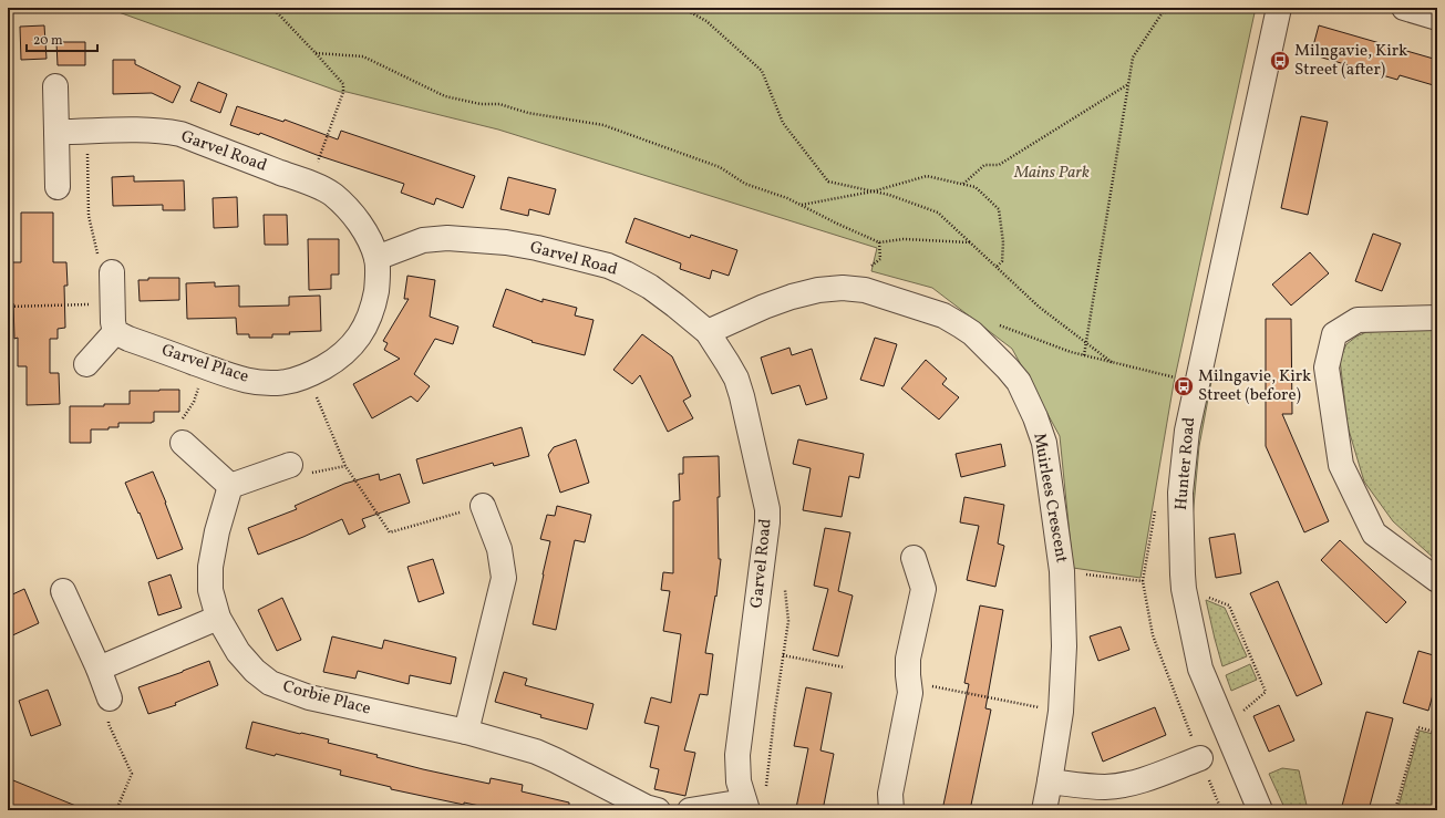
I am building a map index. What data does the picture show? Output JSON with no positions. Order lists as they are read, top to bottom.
{
  "streets": {
    "street": [
      "Garvel Road",
      "Garvel Place",
      "Hunter Road",
      "Muirlees Crescent",
      "Corbie Place"
    ]
  },
  "crossings": [
    ["Garvel Road", "Garvel Place"],
    ["Garvel Road", "Muirlees Crescent"]
  ],
  "parks": ["Mains Park"],
  "places": {
    "bus stop": ["Milngavie, Kirk Street (after)", "Milngavie, Kirk Street (before)"]
  },
  "scale_bar": "20 m"
}
